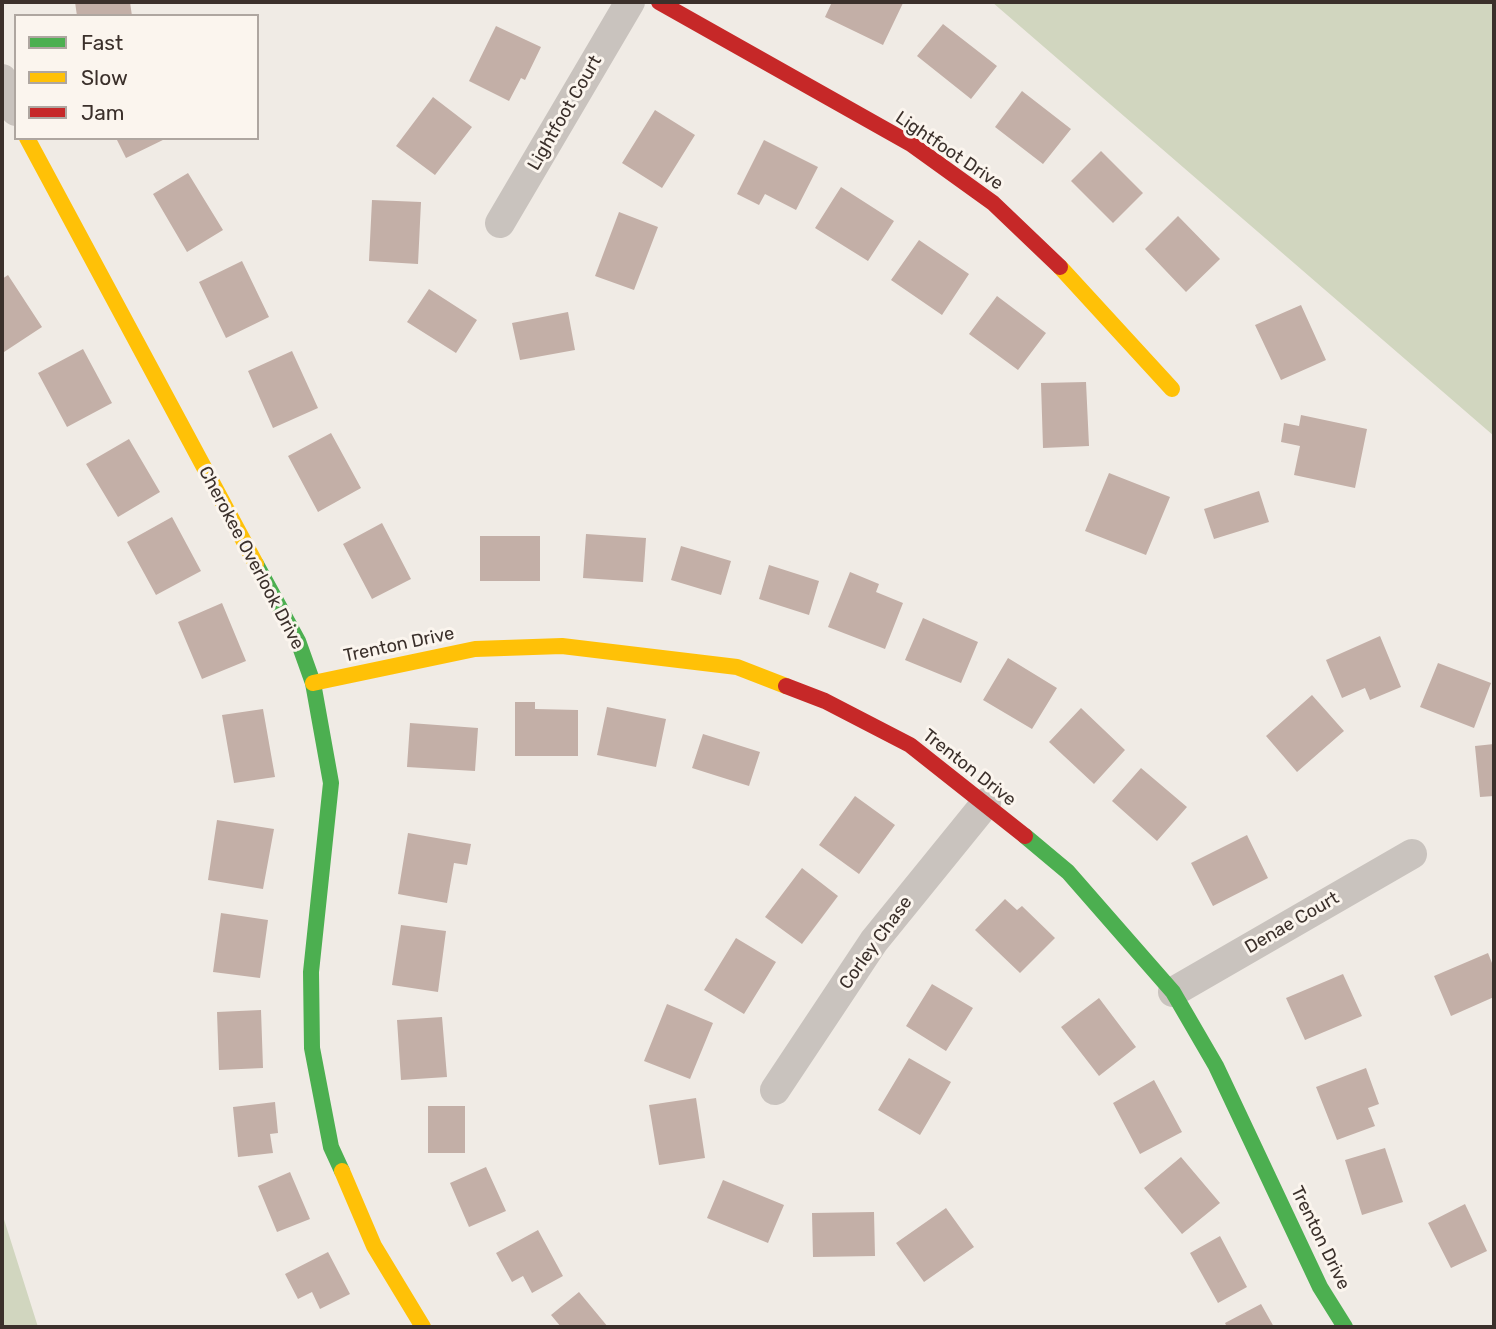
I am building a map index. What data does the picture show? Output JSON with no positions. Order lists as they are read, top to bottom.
{
  "streets": {
    "street": [
      "Lightfoot Court",
      "Lightfoot Drive",
      "Cherokee Overlook Drive",
      "Trenton Drive",
      "Denae Court",
      "Corley Chase"
    ]
  },
  "crossings": [
    ["Cherokee Overlook Drive", "Trenton Drive"],
    ["Trenton Drive", "Denae Court"],
    ["Trenton Drive", "Corley Chase"]
  ],
  "legend": ["Fast", "Slow", "Jam"]
}
